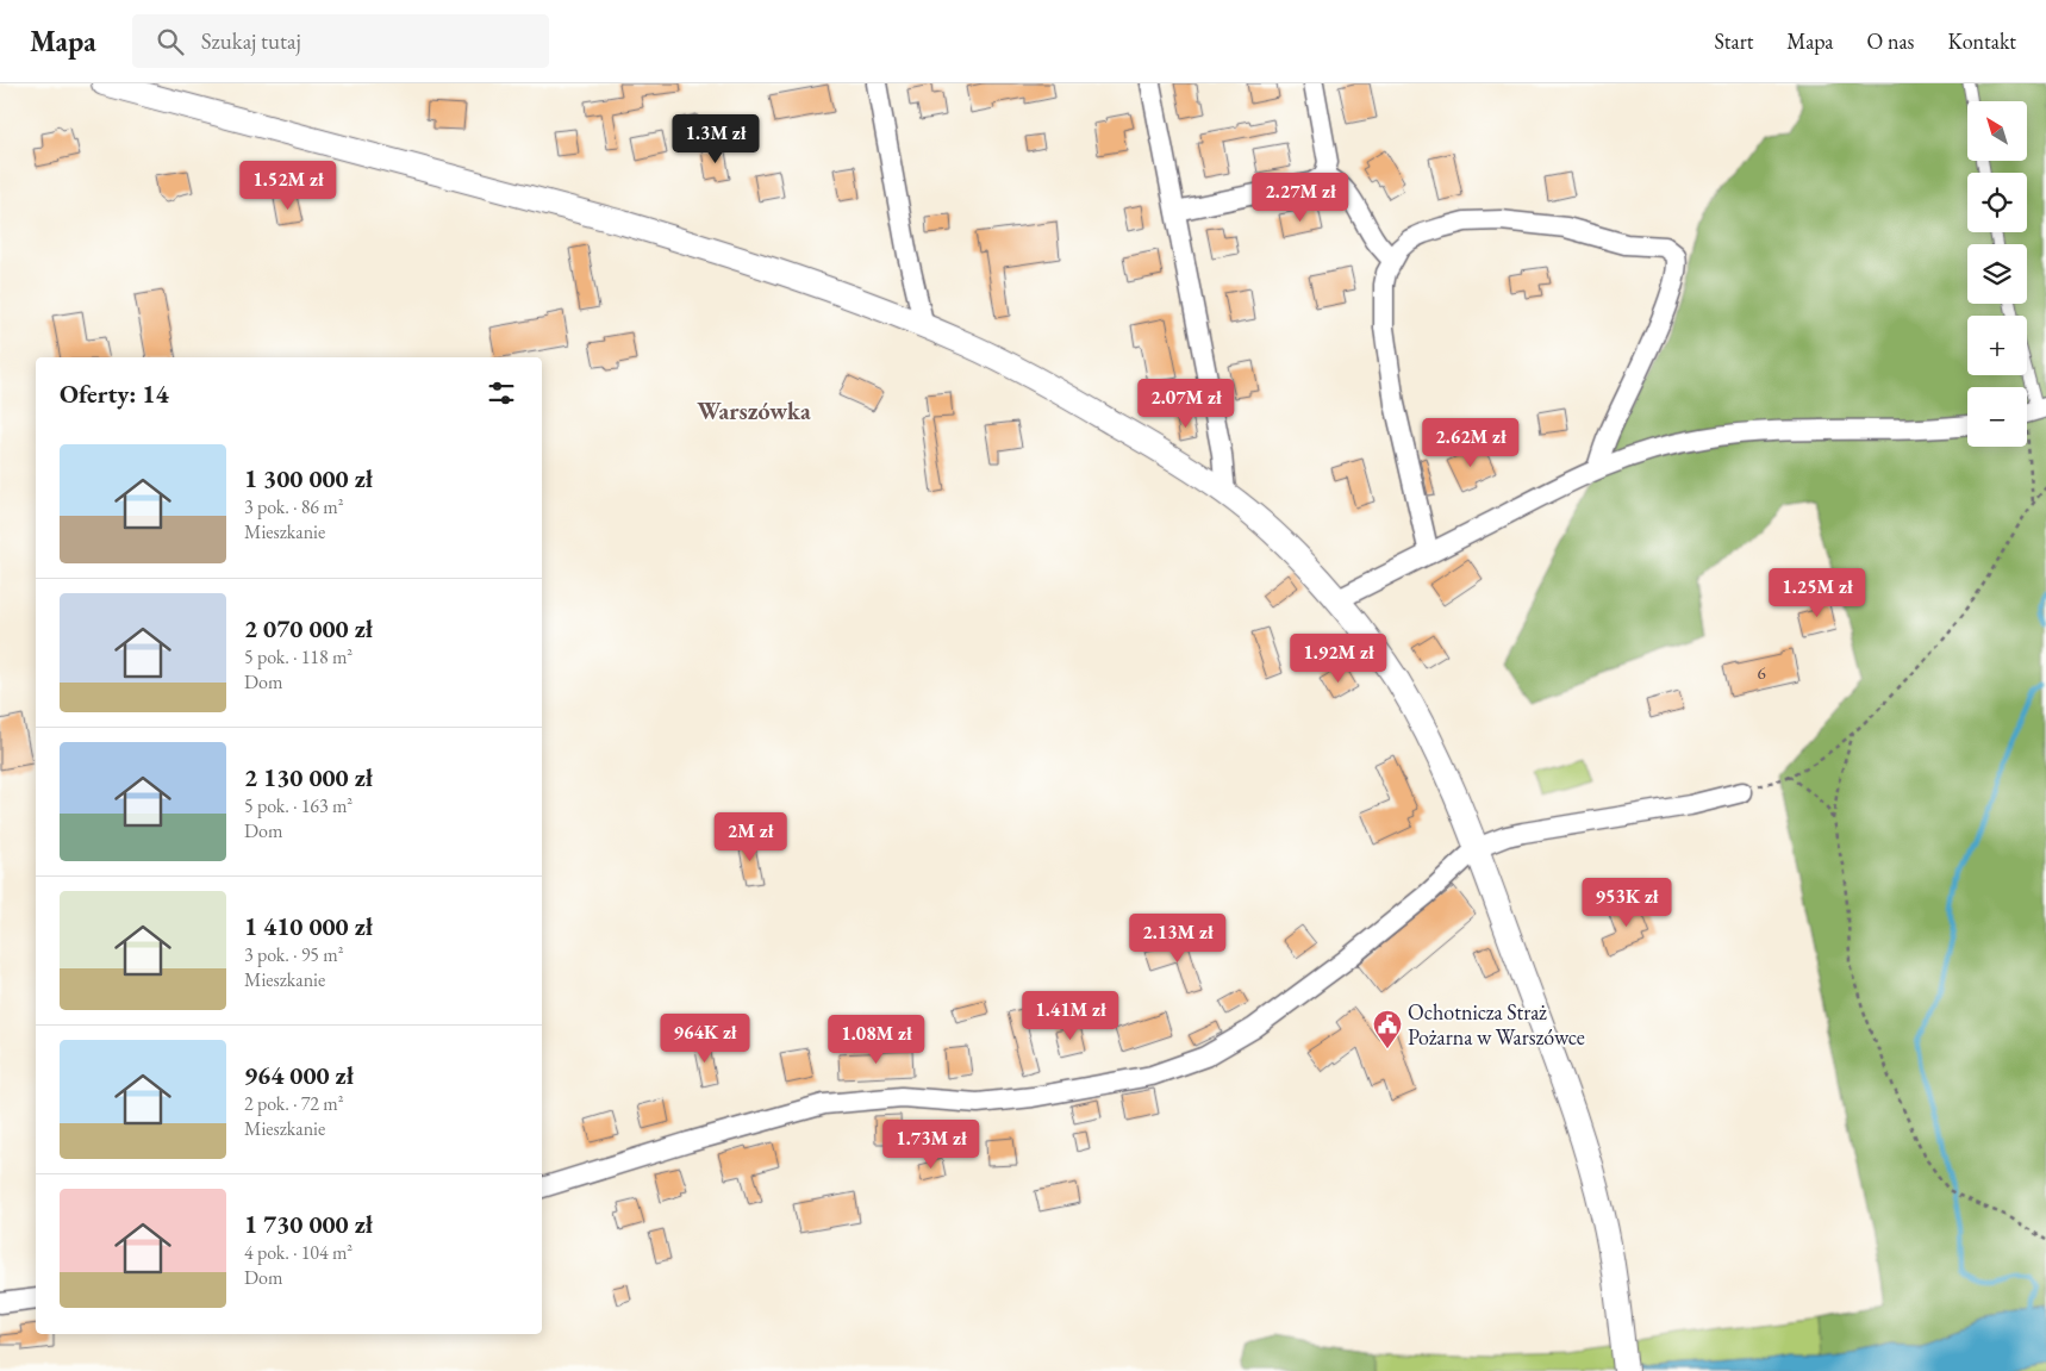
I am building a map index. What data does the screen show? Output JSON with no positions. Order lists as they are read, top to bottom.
{
  "districts": ["Warszówka"],
  "places": {
    "public building": ["Ochotnicza Straż Pożarna w Warszówce"]
  },
  "house_numbers": ["6"],
  "north": "top left",
  "page": {
    "header": "Mapa",
    "search": "Szukaj tutaj",
    "nav": [
      "Start",
      "Mapa",
      "O nas",
      "Kontakt"
    ],
    "map_buttons": ["+", "−"],
    "price": [
      "1.3M zł",
      "1.52M zł",
      "2.27M zł",
      "2.07M zł",
      "2.62M zł",
      "1.25M zł",
      "1.92M zł",
      "2M zł",
      "953K zł",
      "2.13M zł",
      "1.41M zł",
      "964K zł",
      "1.08M zł",
      "1.73M zł"
    ],
    "heading": "Oferty: 14",
    "list": [
      {
        "name": "1 300 000 zł",
        "note": "3 pok. · 86 m² · Mieszkanie"
      },
      {
        "name": "2 070 000 zł",
        "note": "5 pok. · 118 m² · Dom"
      },
      {
        "name": "2 130 000 zł",
        "note": "5 pok. · 163 m² · Dom"
      },
      {
        "name": "1 410 000 zł",
        "note": "3 pok. · 95 m² · Mieszkanie"
      },
      {
        "name": "964 000 zł",
        "note": "2 pok. · 72 m² · Mieszkanie"
      },
      {
        "name": "1 730 000 zł",
        "note": "4 pok. · 104 m² · Dom"
      }
    ]
  }
}
